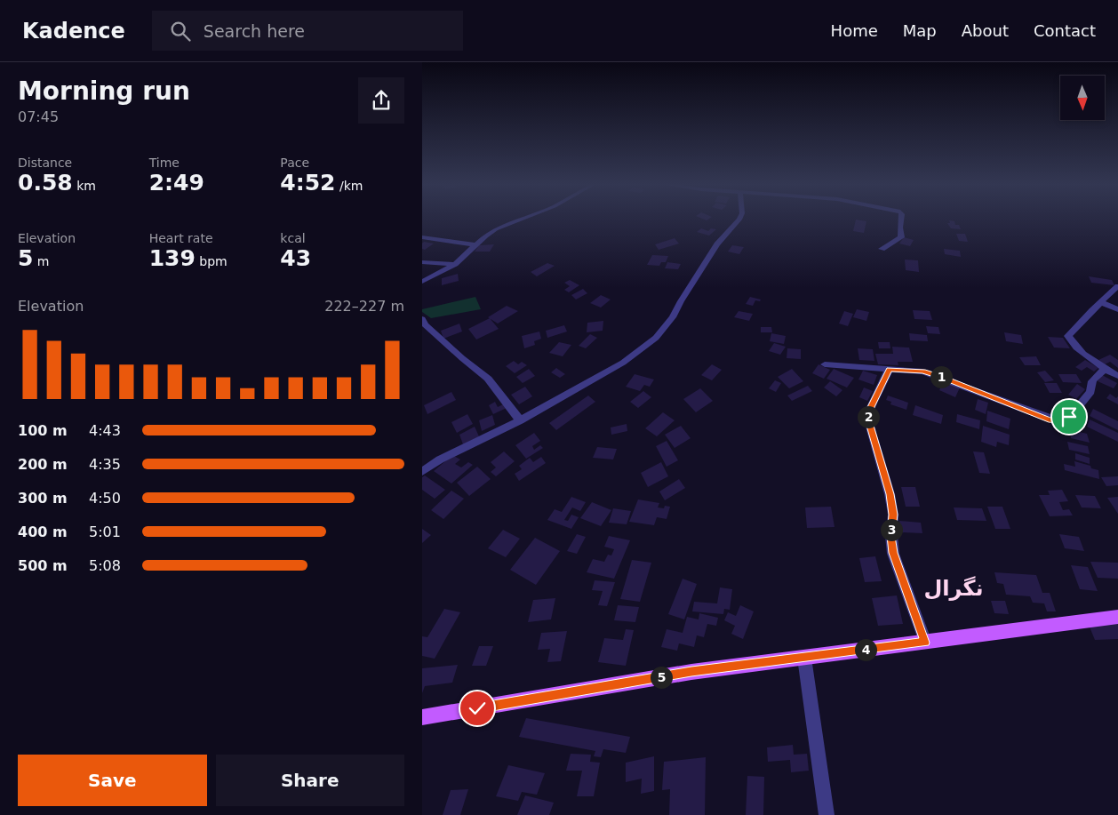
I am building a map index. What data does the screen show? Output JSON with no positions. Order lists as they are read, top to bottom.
{
  "districts": ["نگرال"],
  "north": "bottom",
  "page": {
    "header": "Kadence",
    "search": "Search here",
    "nav": [
      "Home",
      "Map",
      "About",
      "Contact"
    ],
    "heading": ["Morning run", "07:45"],
    "stats": [
      ["Distance", "0.58 km"],
      ["Time", "2:49"],
      ["Pace", "4:52 /km"],
      ["Elevation", "5 m"],
      ["Heart rate", "139 bpm"],
      ["kcal", "43"]
    ],
    "chart": ["Elevation", "222–227 m"],
    "pins": [
      "1",
      "2",
      "3",
      "4",
      "5"
    ],
    "list": [
      {
        "name": "100 m",
        "note": "4:43"
      },
      {
        "name": "200 m",
        "note": "4:35"
      },
      {
        "name": "300 m",
        "note": "4:50"
      },
      {
        "name": "400 m",
        "note": "5:01"
      },
      {
        "name": "500 m",
        "note": "5:08"
      }
    ],
    "buttons": ["Save", "Share"]
  }
}
